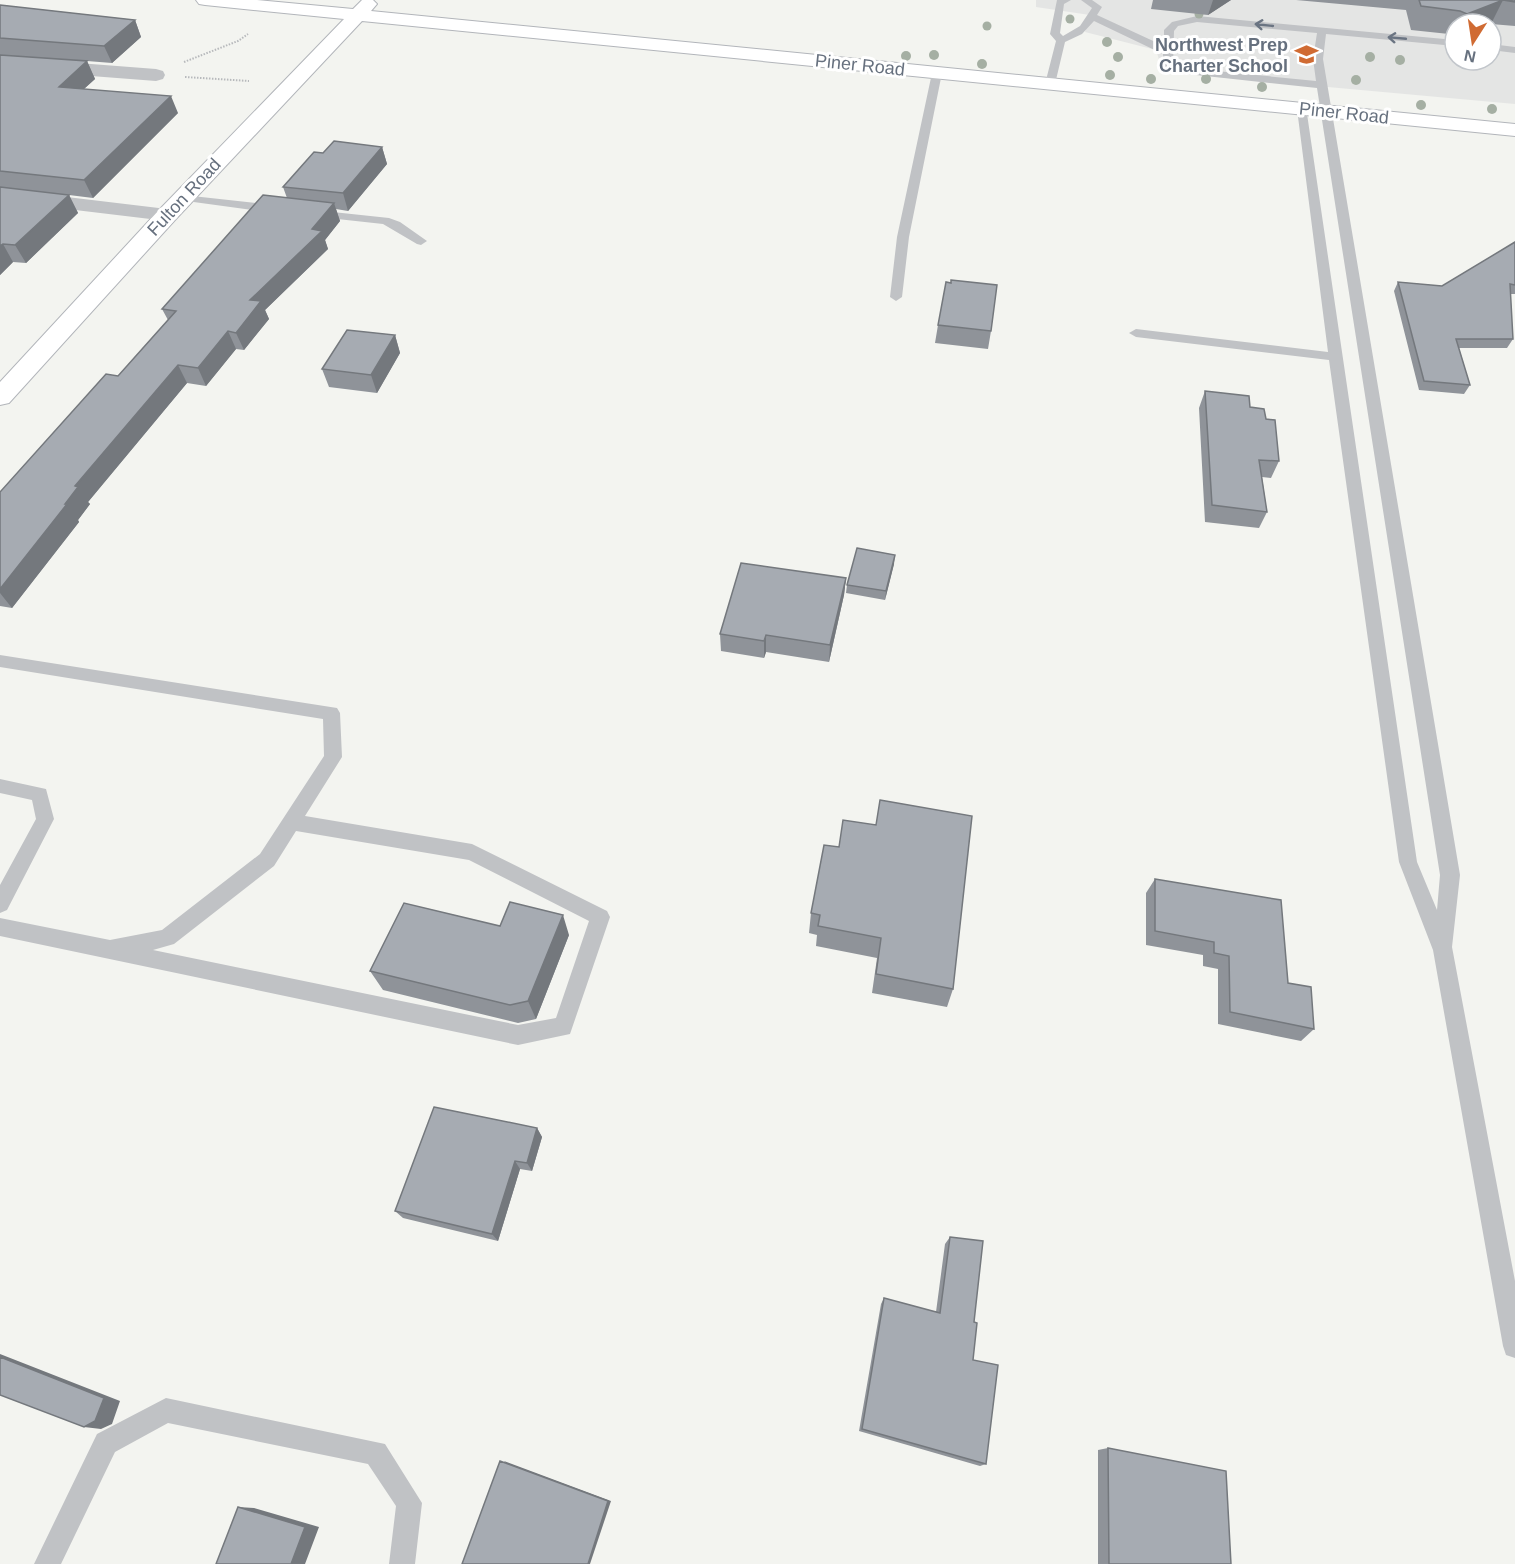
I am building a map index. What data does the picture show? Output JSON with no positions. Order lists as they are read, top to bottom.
{
  "streets": {
    "street": ["Piner Road", "Fulton Road"]
  },
  "crossings": [
    ["Piner Road", "Fulton Road"]
  ],
  "places": {
    "school or university": ["Northwest Prep Charter School"]
  },
  "north": "bottom"
}
